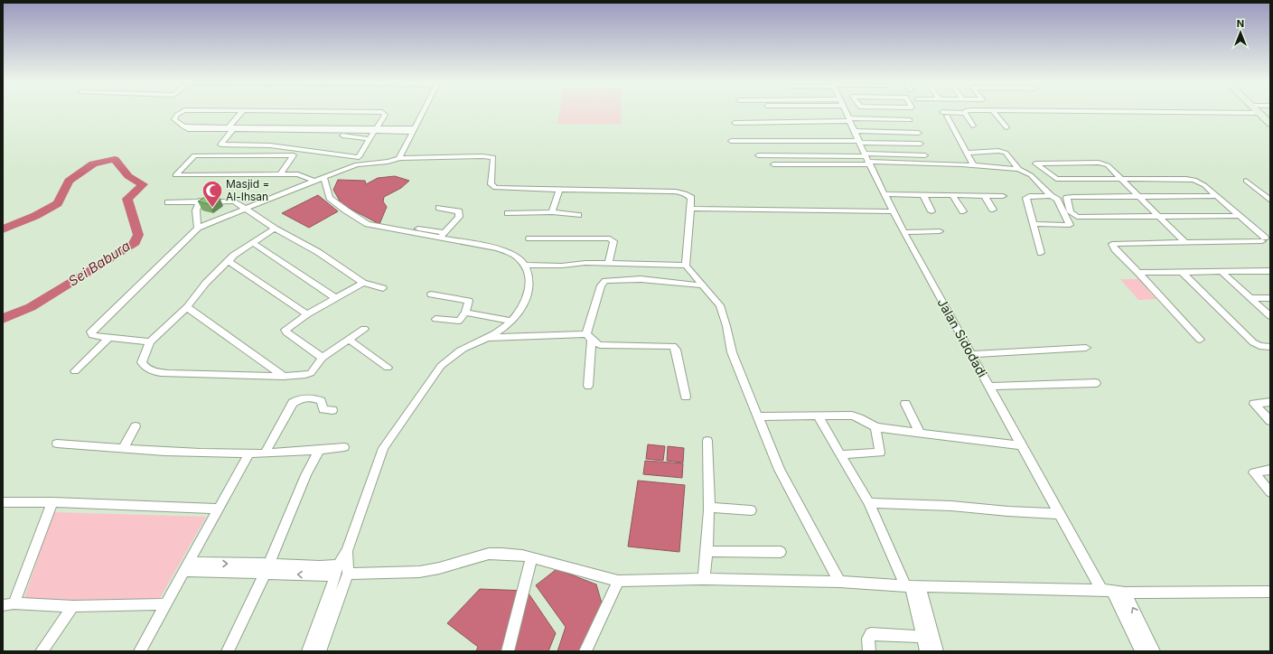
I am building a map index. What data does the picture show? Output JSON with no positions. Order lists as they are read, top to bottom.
{
  "streets": {
    "street": ["Jalan Sidodadi"]
  },
  "water": ["Sei Babura"],
  "places": {
    "mosque": ["Masjid = Al-Ihsan"]
  },
  "north": "top"
}
